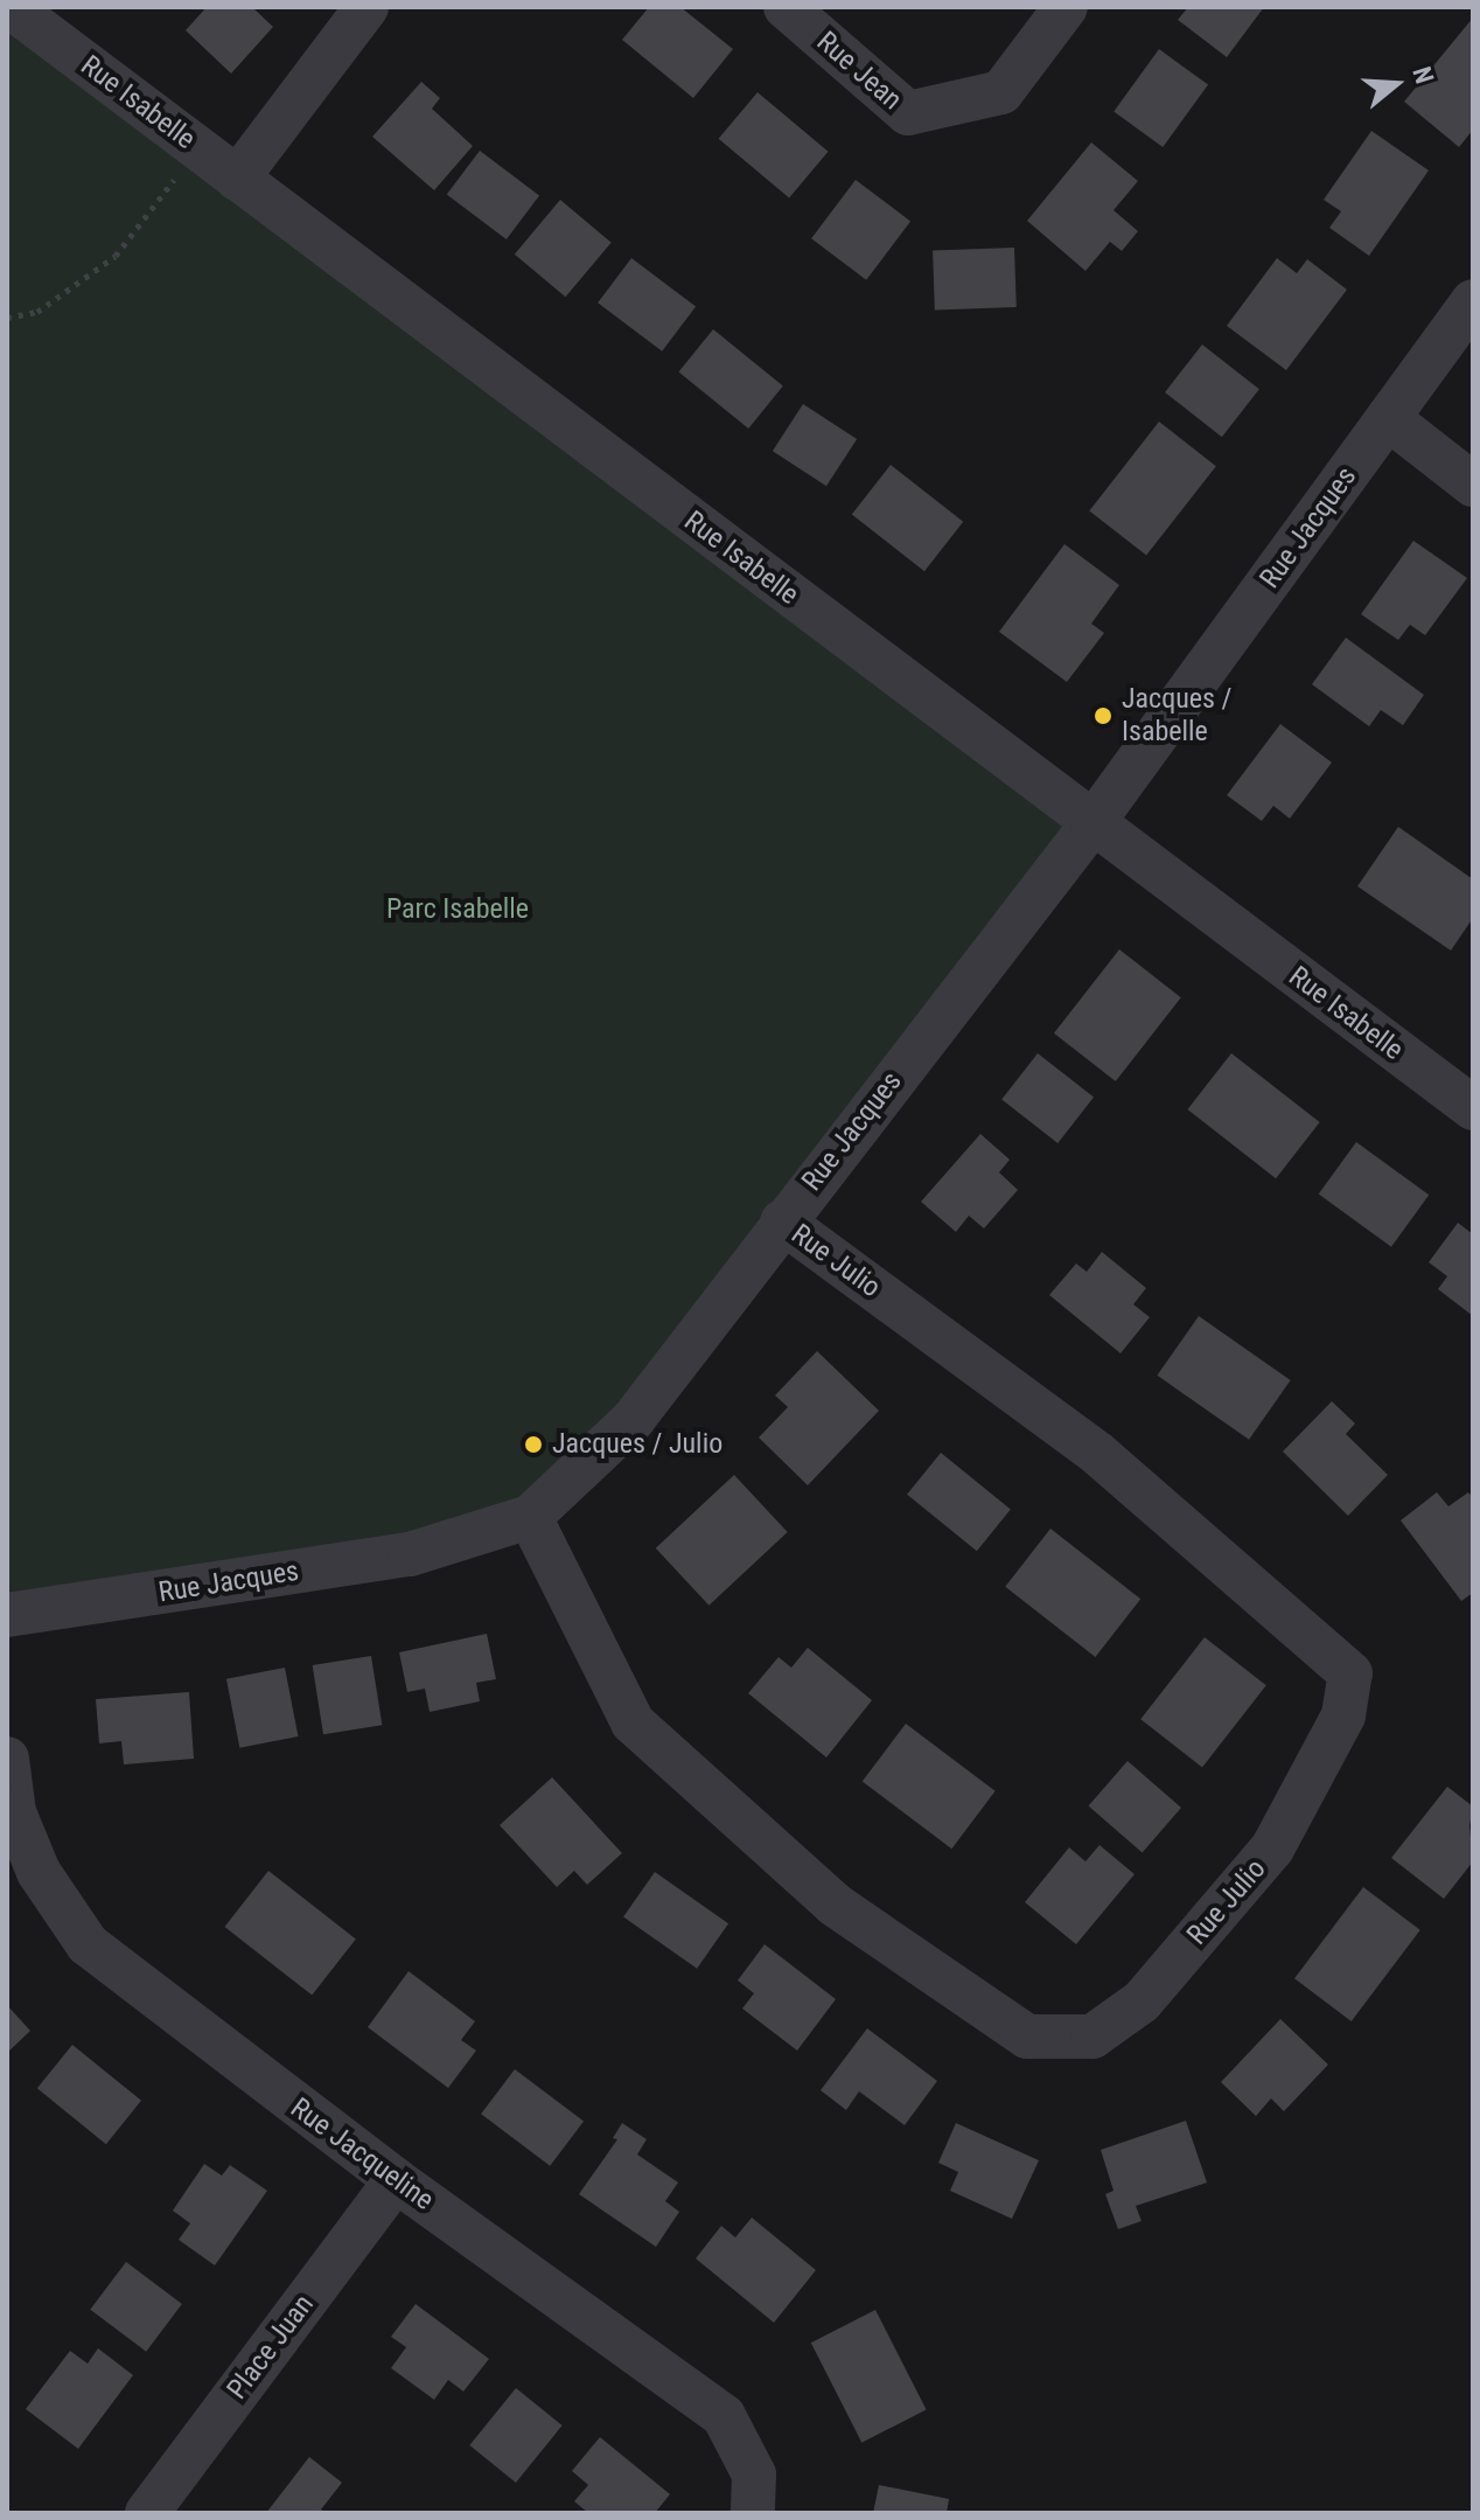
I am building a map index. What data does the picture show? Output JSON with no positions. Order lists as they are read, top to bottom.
{
  "streets": {
    "street": [
      "Rue Jean",
      "Rue Isabelle",
      "Rue Jacques",
      "Rue Julio",
      "Rue Jacqueline",
      "Place Juan"
    ]
  },
  "crossings": [
    ["Rue Isabelle", "Rue Jacques"],
    ["Rue Jacques", "Rue Julio"],
    ["Rue Jacqueline", "Place Juan"]
  ],
  "parks": ["Parc Isabelle"],
  "places": ["Jacques / Isabelle", "Jacques / Julio"],
  "north": "right"
}
